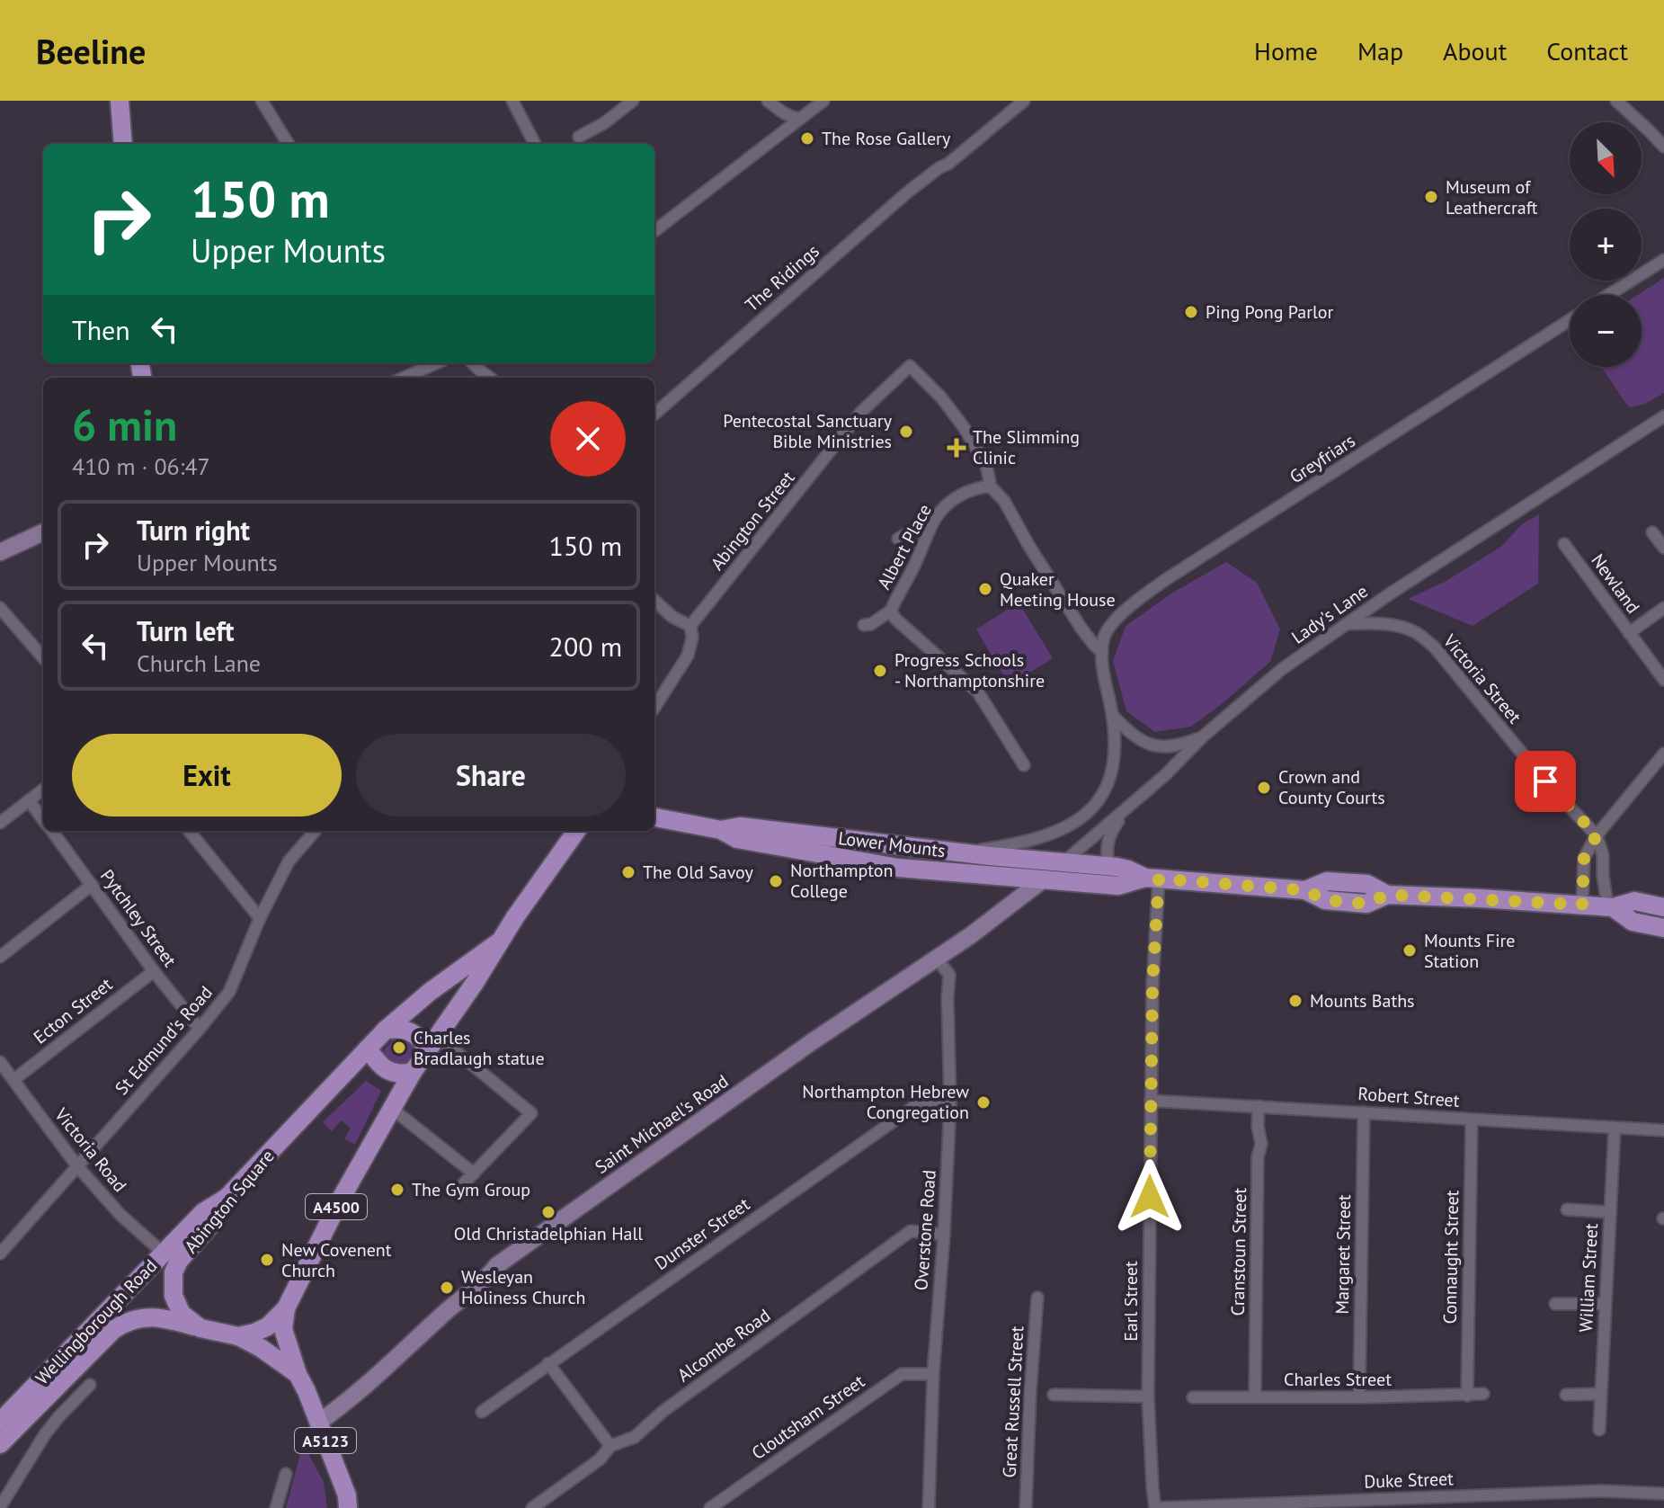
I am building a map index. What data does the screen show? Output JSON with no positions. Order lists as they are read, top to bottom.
{
  "streets": {
    "main road": [
      "Lower Mounts",
      "Abington Square",
      "A4500",
      "Wellingborough Road",
      "A5123"
    ],
    "street": [
      "The Ridings",
      "Greyfriars",
      "Abington Street",
      "Albert Place",
      "Newland",
      "Lady's Lane",
      "Victoria Street",
      "Pytchley Street",
      "Ecton Street",
      "St Edmund's Road",
      "Robert Street",
      "Saint Michael's Road",
      "Victoria Road",
      "Overstone Road",
      "Dunster Street",
      "Cranstoun Street",
      "Margaret Street",
      "Connaught Street",
      "William Street",
      "Earl Street",
      "Alcombe Road",
      "Charles Street",
      "Great Russell Street",
      "Cloutsham Street",
      "Duke Street"
    ]
  },
  "crossings": [
    ["Abington Street", "Albert Place"],
    ["Lady's Lane", "Victoria Street"],
    ["Lady's Lane", "Lower Mounts"],
    ["Lady's Lane", "Saint Michael's Road"],
    ["Lower Mounts", "Saint Michael's Road"],
    ["Lower Mounts", "Earl Street"],
    ["Pytchley Street", "Ecton Street"],
    ["Pytchley Street", "St Edmund's Road"],
    ["Ecton Street", "Victoria Road"],
    ["St Edmund's Road", "Victoria Road"],
    ["Robert Street", "Cranstoun Street"],
    ["Robert Street", "Margaret Street"],
    ["Robert Street", "Connaught Street"],
    ["Robert Street", "William Street"],
    ["Robert Street", "Earl Street"],
    ["Saint Michael's Road", "Overstone Road"],
    ["Saint Michael's Road", "A5123"],
    ["Victoria Road", "Wellingborough Road"],
    ["Abington Square", "Wellingborough Road"],
    ["Abington Square", "A5123"],
    ["Overstone Road", "Dunster Street"],
    ["Overstone Road", "Alcombe Road"],
    ["Overstone Road", "Cloutsham Street"],
    ["Cranstoun Street", "Charles Street"],
    ["Margaret Street", "Charles Street"],
    ["Connaught Street", "Charles Street"],
    ["Earl Street", "Duke Street"]
  ],
  "places": {
    "other": [
      "The Rose Gallery",
      "Museum of Leathercraft",
      "Ping Pong Parlor",
      "Pentecostal Sanctuary Bible Ministries",
      "Quaker Meeting House",
      "Progress Schools - Northamptonshire",
      "Crown and County Courts",
      "The Old Savoy",
      "Northampton College",
      "Mounts Fire Station",
      "Mounts Baths",
      "Charles Bradlaugh statue",
      "Northampton Hebrew Congregation",
      "The Gym Group",
      "Old Christadelphian Hall",
      "New Covenent Church",
      "Wesleyan Holiness Church"
    ],
    "health": ["The Slimming Clinic"]
  },
  "north": "bottom right",
  "page": {
    "header": "Beeline",
    "nav": [
      "Home",
      "Map",
      "About",
      "Contact"
    ],
    "map_buttons": ["+", "−"],
    "turn": ["150 m", "Upper Mounts"],
    "then": "Then",
    "heading": ["6 min", "410 m · 06:47"],
    "list": [
      {
        "name": "Turn right",
        "note": "Upper Mounts",
        "value": "150 m"
      },
      {
        "name": "Turn left",
        "note": "Church Lane",
        "value": "200 m"
      }
    ],
    "buttons": ["Exit", "Share"]
  }
}
